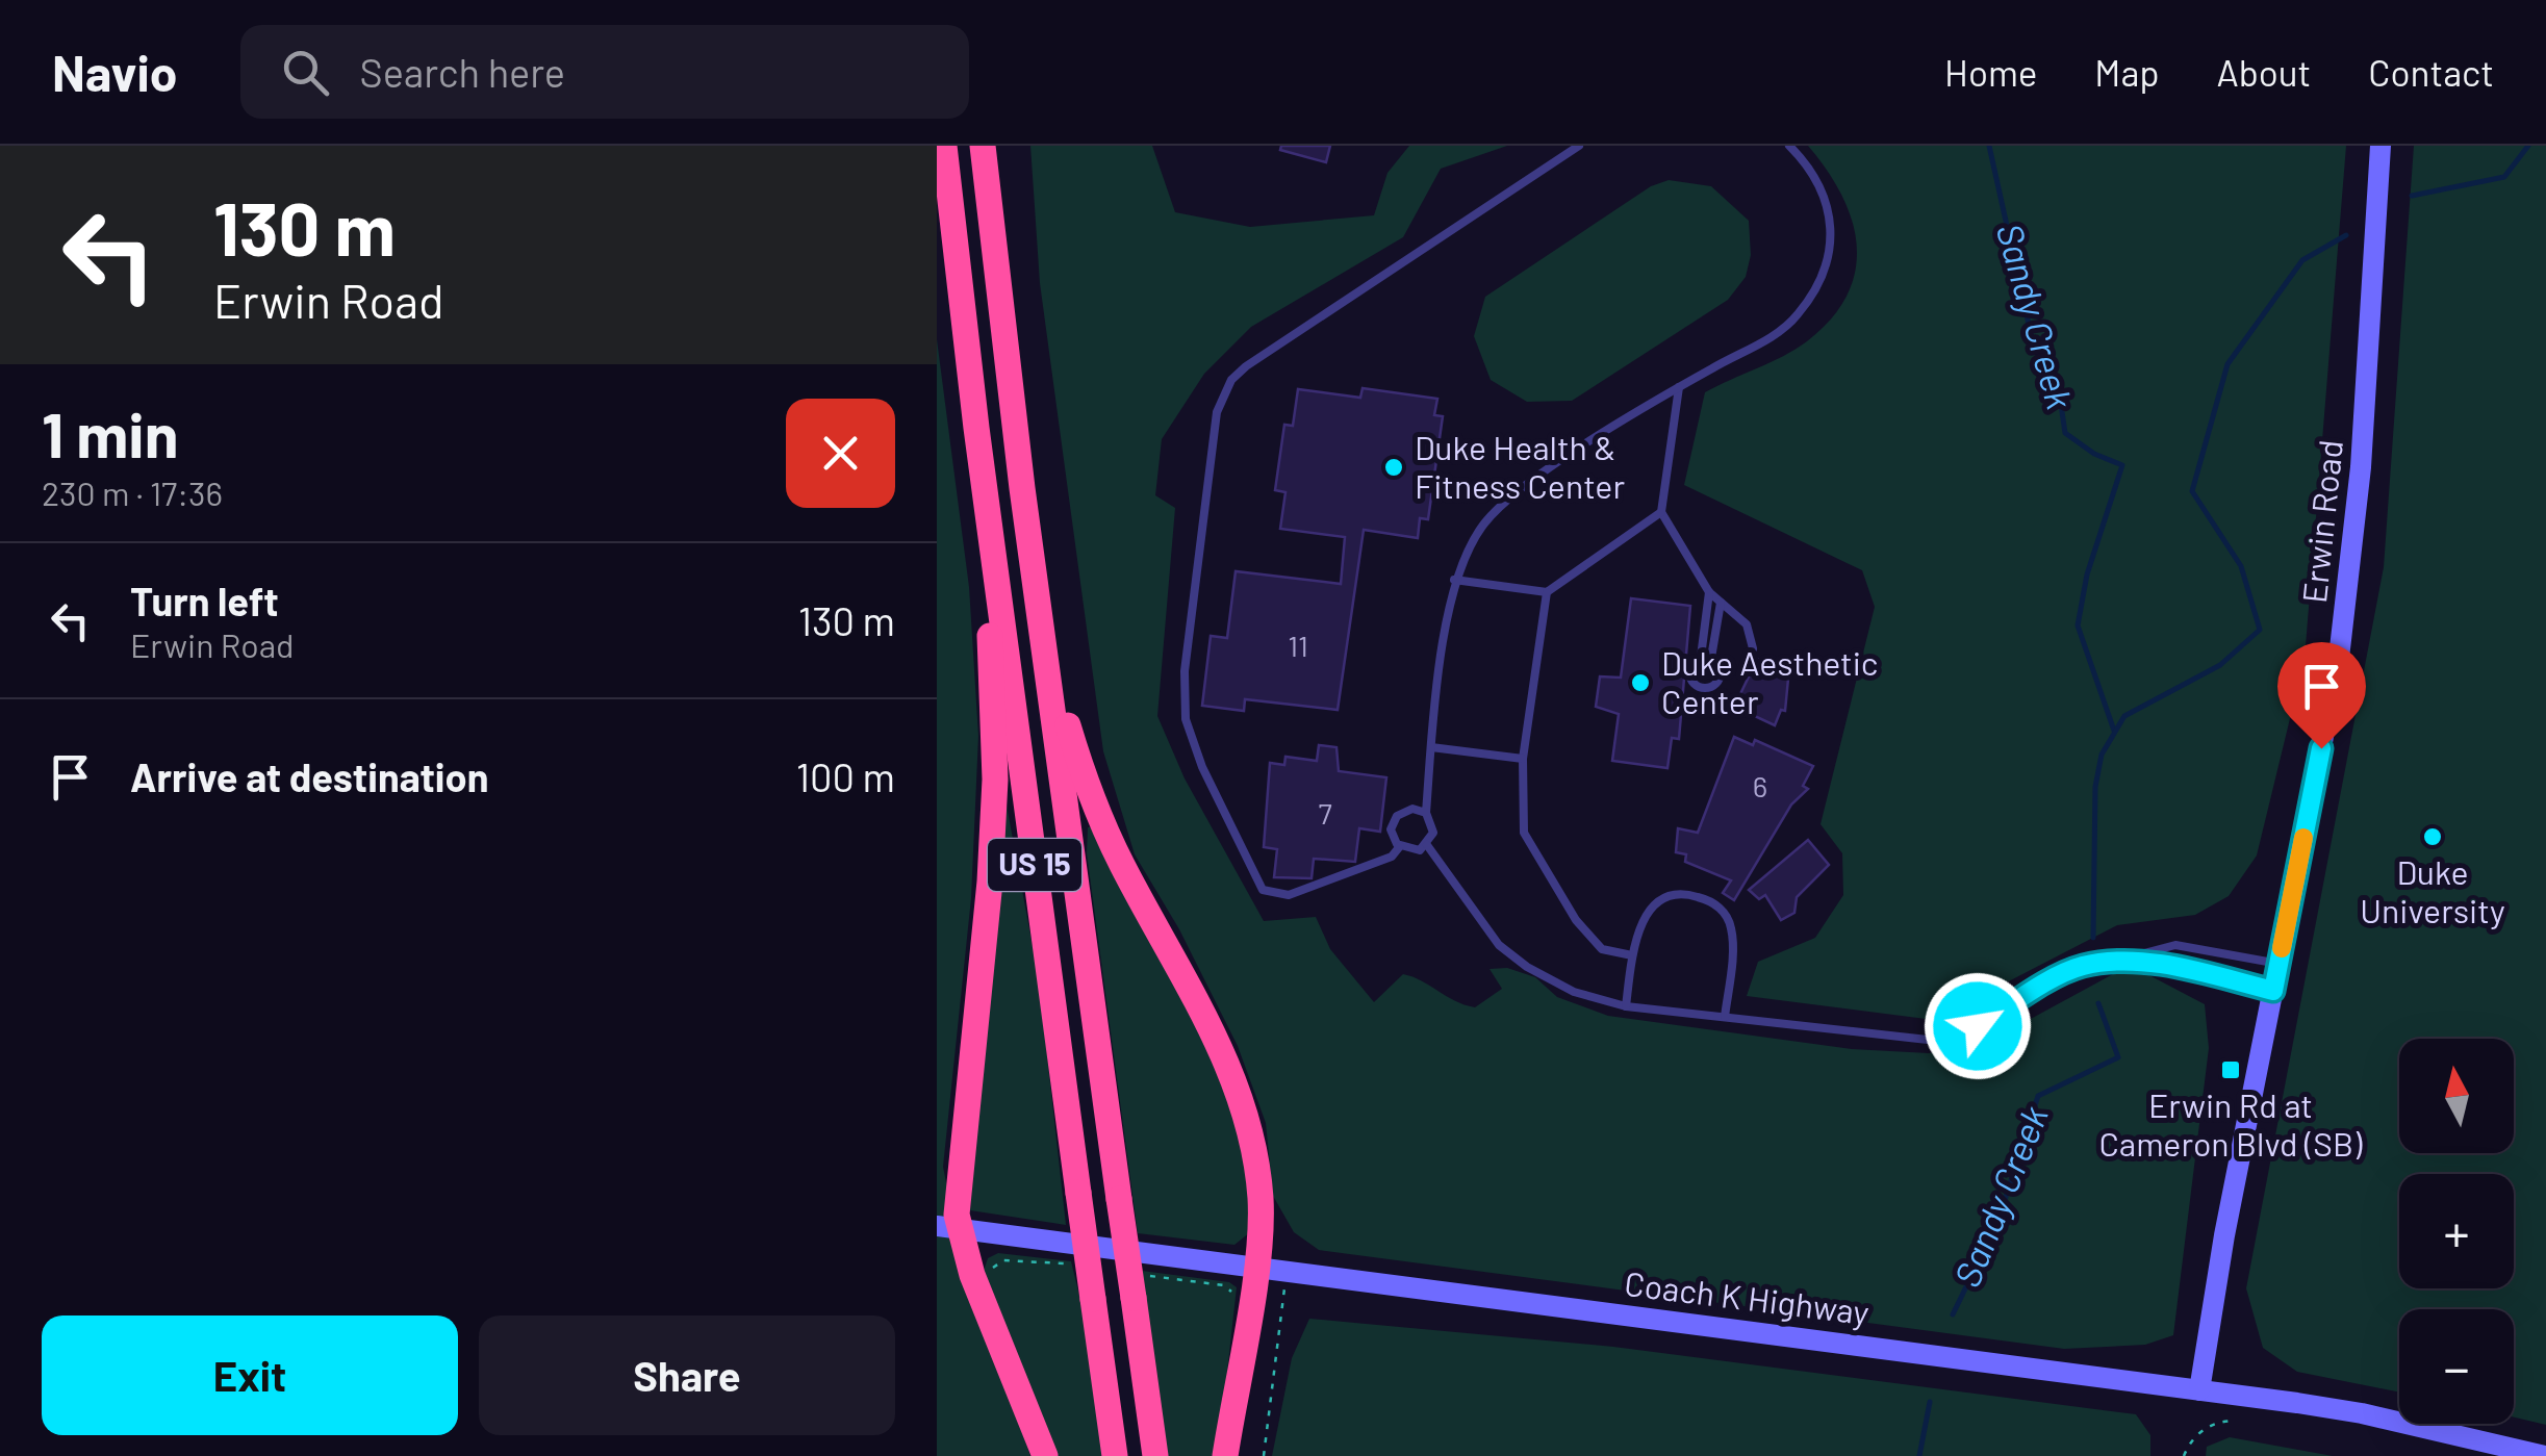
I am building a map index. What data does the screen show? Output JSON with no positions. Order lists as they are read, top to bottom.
{
  "streets": {
    "highway": ["US 15"],
    "main road": ["Erwin Road", "Coach K Highway"]
  },
  "crossings": [
    ["Erwin Road", "Coach K Highway"]
  ],
  "water": ["Sandy Creek"],
  "places": {
    "other": ["Duke Health & Fitness Center", "Duke Aesthetic Center", "Duke University"],
    "transit": ["Erwin Rd at Cameron Blvd (SB)"]
  },
  "house_numbers": ["11", "6", "7"],
  "north": "top",
  "page": {
    "header": "Navio",
    "search": "Search here",
    "nav": [
      "Home",
      "Map",
      "About",
      "Contact"
    ],
    "turn": ["130 m", "Erwin Road"],
    "heading": ["1 min", "230 m · 17:36"],
    "list": [
      {
        "name": "Turn left",
        "note": "Erwin Road",
        "value": "130 m"
      },
      {
        "name": "Arrive at destination",
        "value": "100 m"
      }
    ],
    "map_buttons": ["+", "−"],
    "buttons": ["Exit", "Share"]
  }
}
